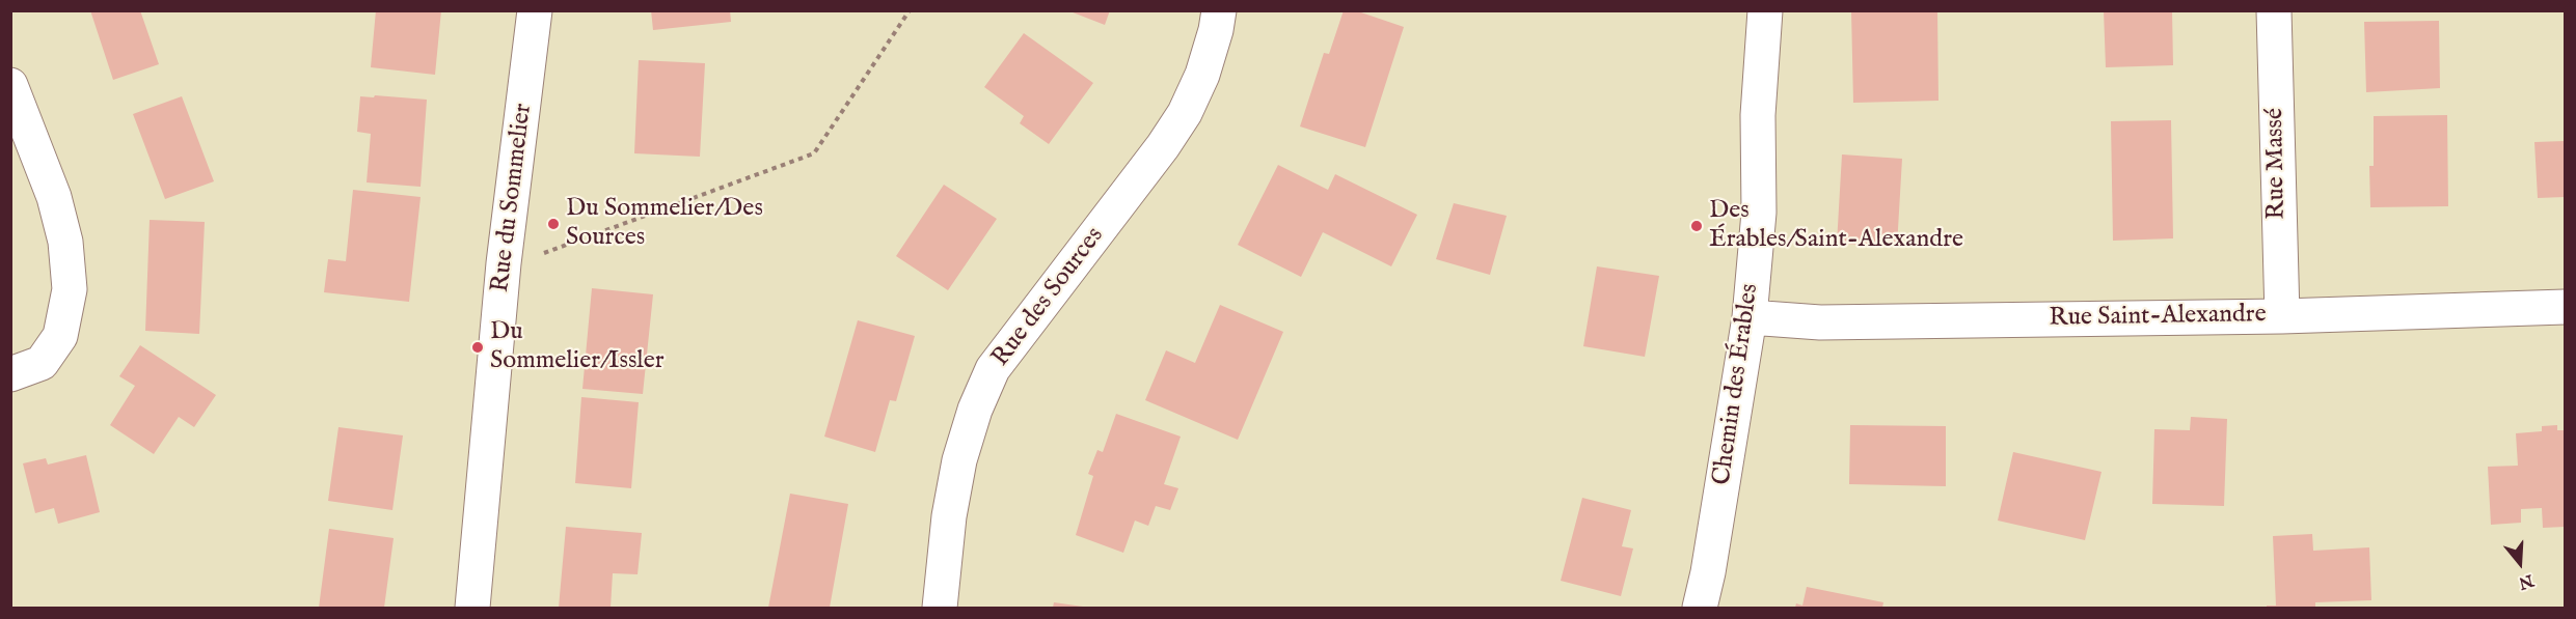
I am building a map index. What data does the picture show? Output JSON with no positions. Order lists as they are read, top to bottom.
{
  "streets": {
    "street": [
      "Rue Massé",
      "Rue du Sommelier",
      "Rue des Sources",
      "Rue Saint-Alexandre",
      "Chemin des Érables"
    ]
  },
  "crossings": [
    ["Rue Massé", "Rue Saint-Alexandre"],
    ["Rue Saint-Alexandre", "Chemin des Érables"]
  ],
  "places": ["Du Sommelier/Des Sources", "Des Érables/Saint-Alexandre", "Du Sommelier/Issler"],
  "north": "bottom"
}
